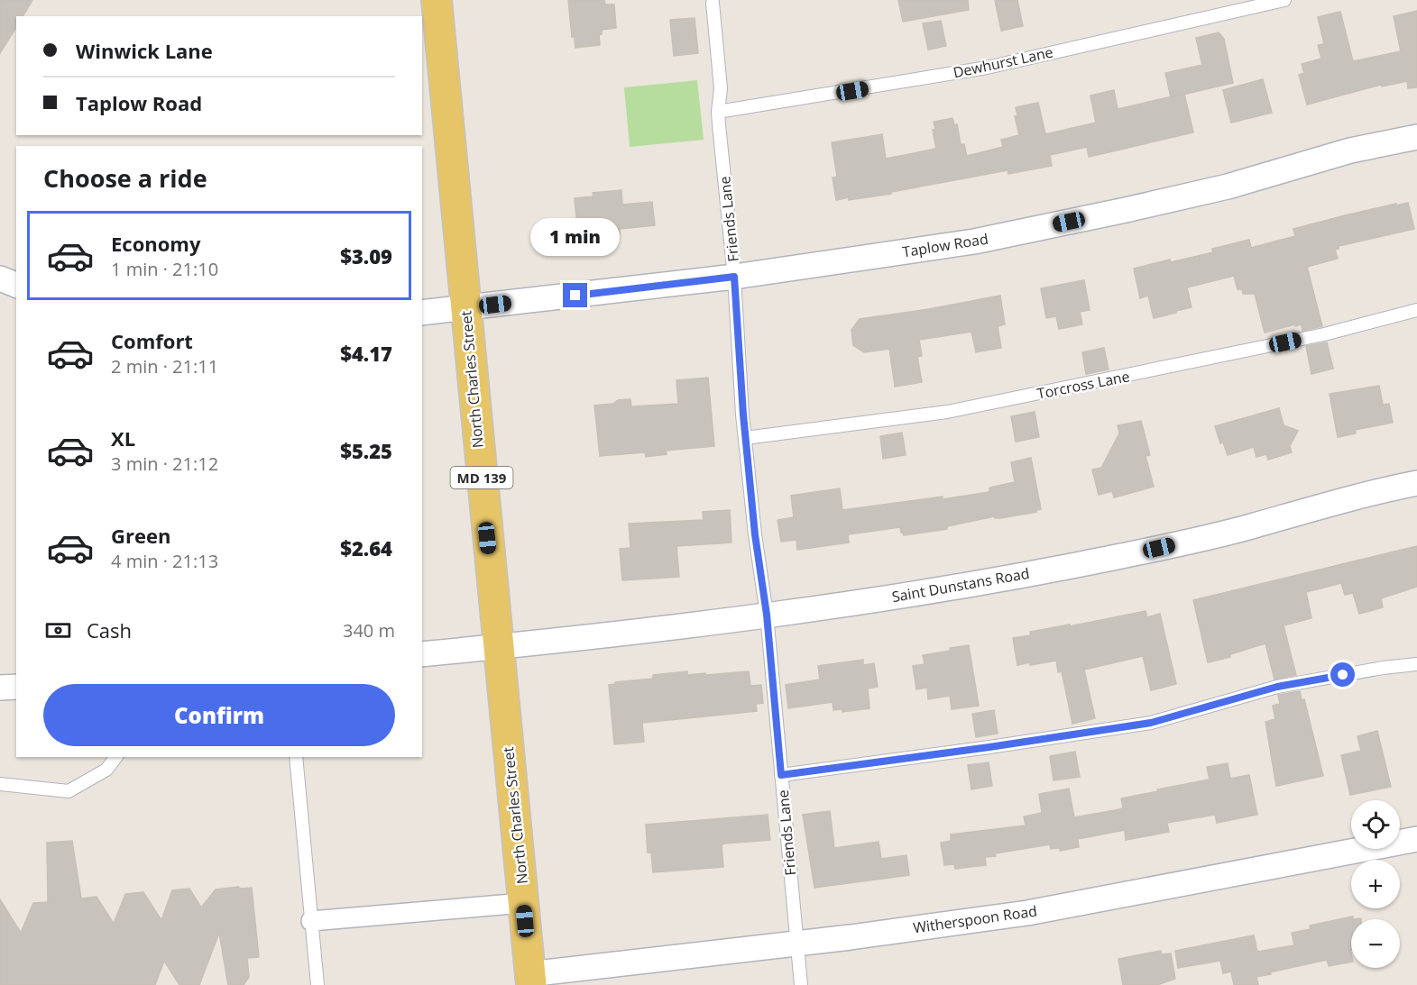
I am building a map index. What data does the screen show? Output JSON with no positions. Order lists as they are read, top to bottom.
{
  "streets": {
    "main road": ["North Charles Street", "MD 139"],
    "street": ["Taplow Road", "Saint Dunstans Road", "Witherspoon Road"],
    "lane": ["Dewhurst Lane", "Friends Lane", "Torcross Lane"]
  },
  "crossings": [
    ["Dewhurst Lane", "Friends Lane"],
    ["Friends Lane", "Taplow Road"],
    ["Friends Lane", "Torcross Lane"],
    ["Friends Lane", "Saint Dunstans Road"],
    ["Friends Lane", "Witherspoon Road"],
    ["Taplow Road", "North Charles Street"],
    ["North Charles Street", "Saint Dunstans Road"],
    ["North Charles Street", "Witherspoon Road"]
  ],
  "page": {
    "banner": ["Winwick Lane", "Taplow Road"],
    "heading": "Choose a ride",
    "list": [
      {
        "name": "Economy",
        "note": "1 min · 21:10",
        "value": "$3.09"
      },
      {
        "name": "Comfort",
        "note": "2 min · 21:11",
        "value": "$4.17"
      },
      {
        "name": "XL",
        "note": "3 min · 21:12",
        "value": "$5.25"
      },
      {
        "name": "Green",
        "note": "4 min · 21:13",
        "value": "$2.64"
      }
    ],
    "bubble": "1 min",
    "pay": ["Cash", "340 m"],
    "buttons": "Confirm",
    "map_buttons": ["+", "−"]
  }
}
